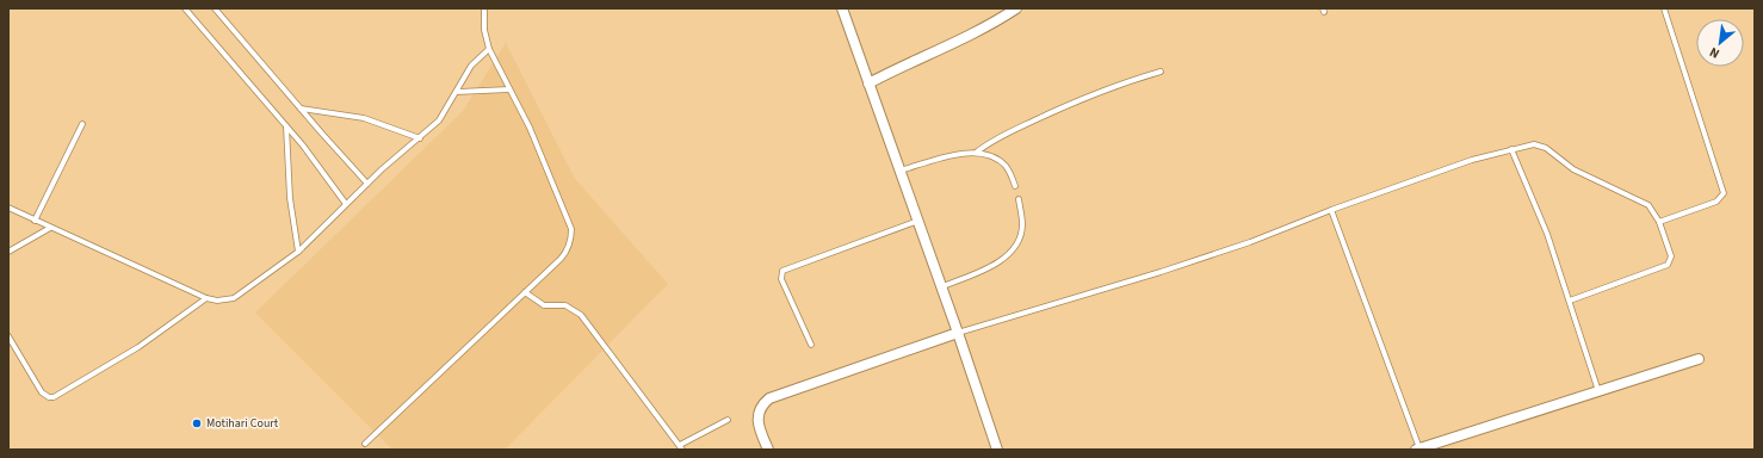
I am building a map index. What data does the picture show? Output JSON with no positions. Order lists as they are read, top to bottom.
{
  "places": ["Motihari Court"],
  "north": "bottom left"
}
